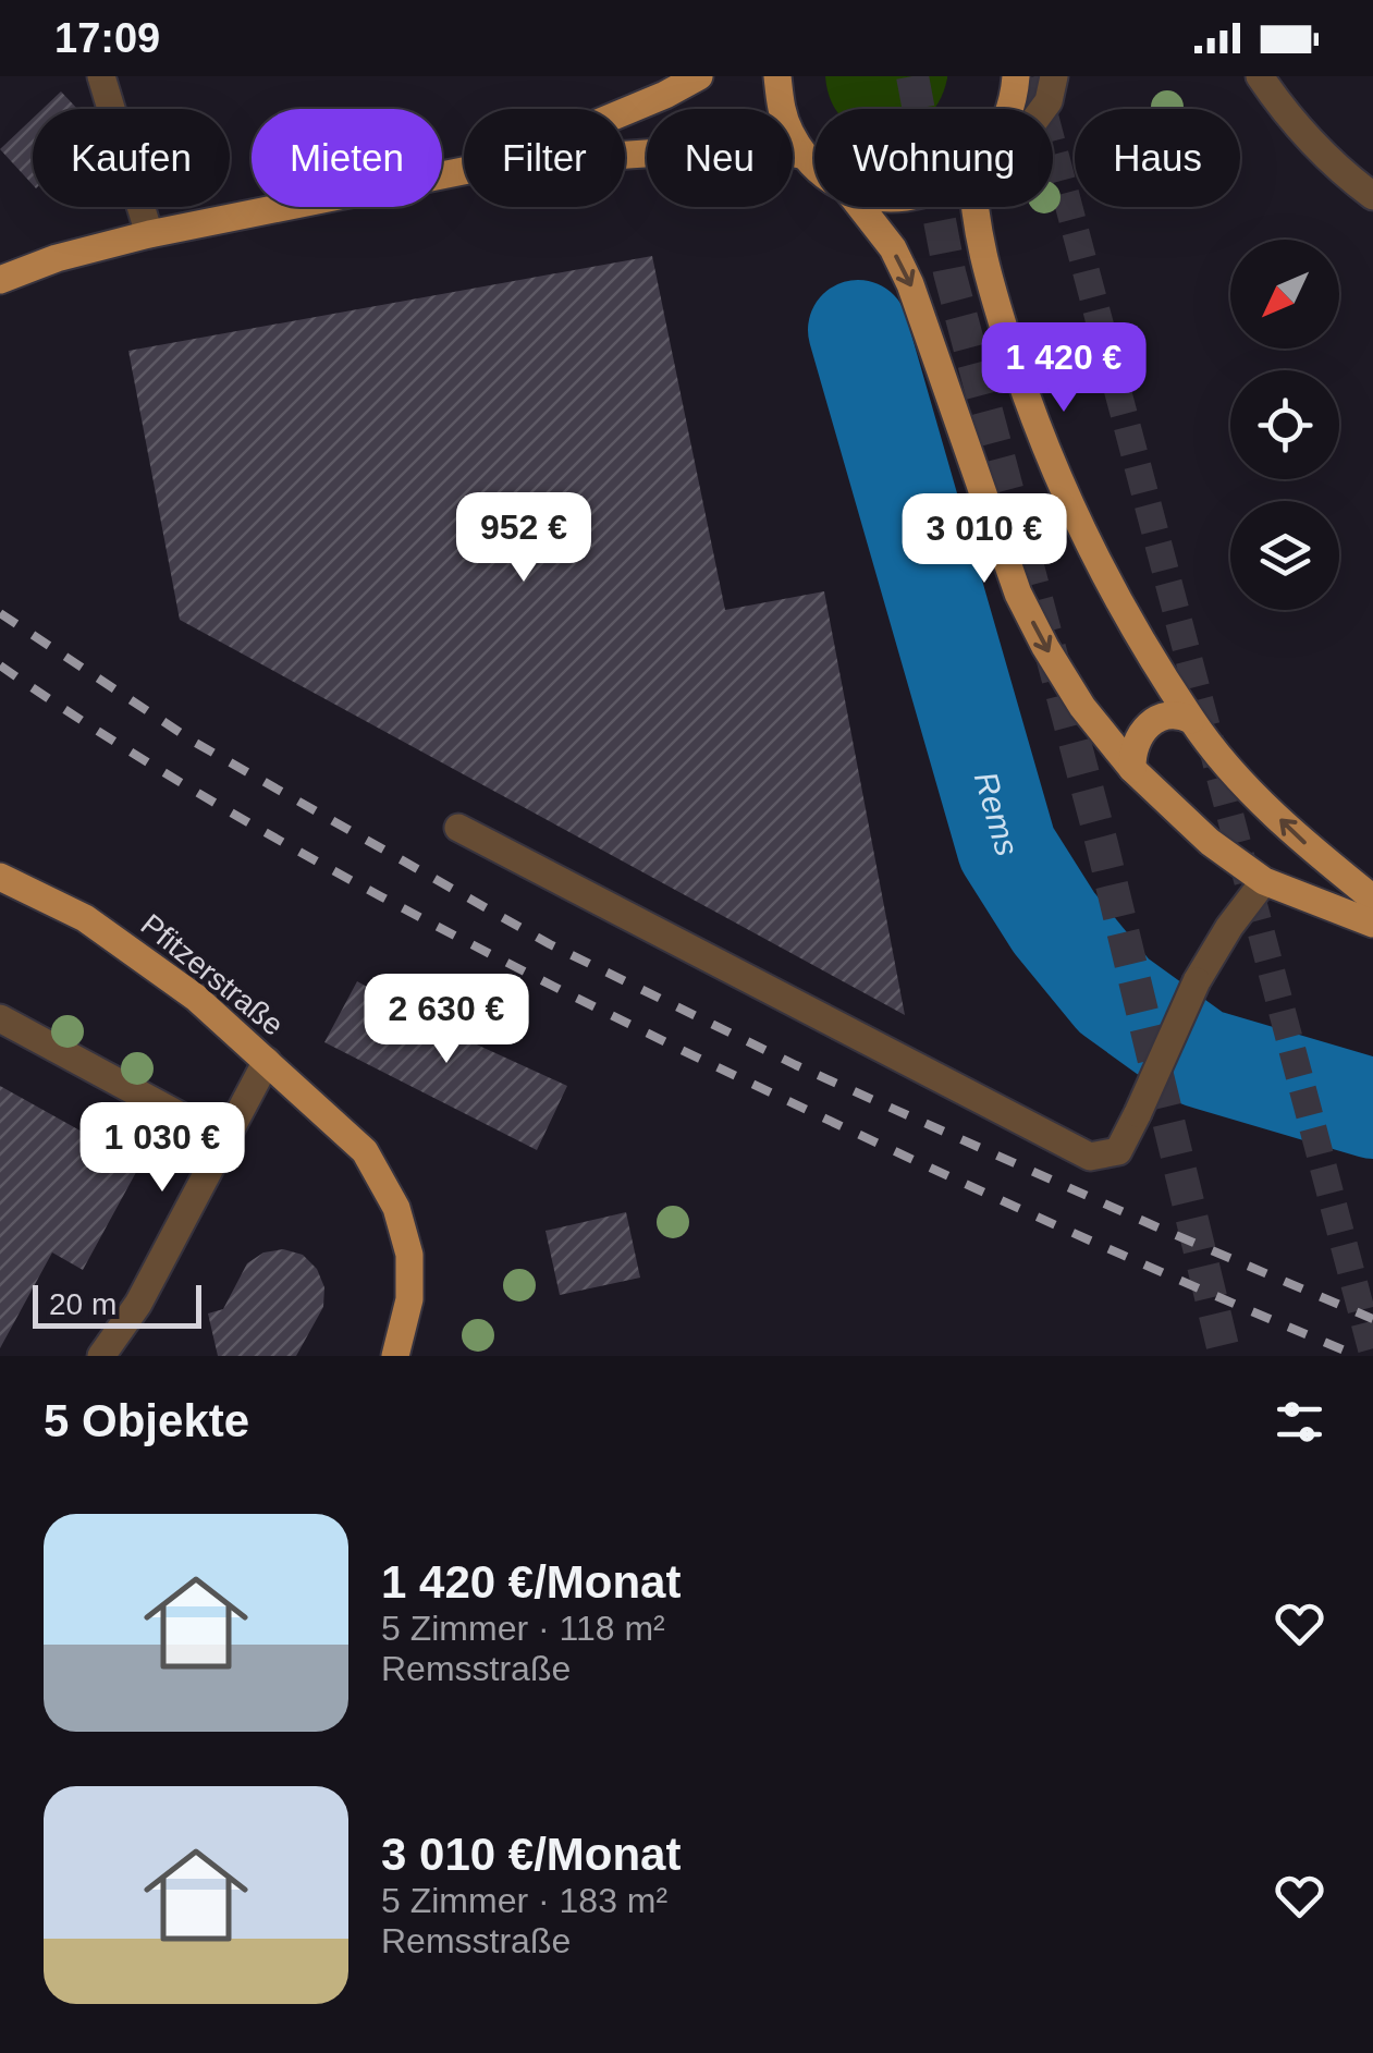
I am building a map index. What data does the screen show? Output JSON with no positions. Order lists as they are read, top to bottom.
{
  "streets": {
    "main road": ["Pfitzerstraße"]
  },
  "water": ["Rems"],
  "scale_bar": "20 m",
  "north": "bottom left",
  "page": {
    "status": "17:09",
    "chip": [
      "Kaufen",
      "Mieten",
      "Filter",
      "Neu",
      "Wohnung",
      "Haus"
    ],
    "price": [
      "1 420 €",
      "952 €",
      "3 010 €",
      "2 630 €",
      "1 030 €"
    ],
    "scale": "20 m",
    "heading": "5 Objekte",
    "list": [
      {
        "name": "1 420 €/Monat",
        "note": "5 Zimmer · 118 m² · Remsstraße"
      },
      {
        "name": "3 010 €/Monat",
        "note": "5 Zimmer · 183 m² · Remsstraße"
      }
    ]
  }
}
